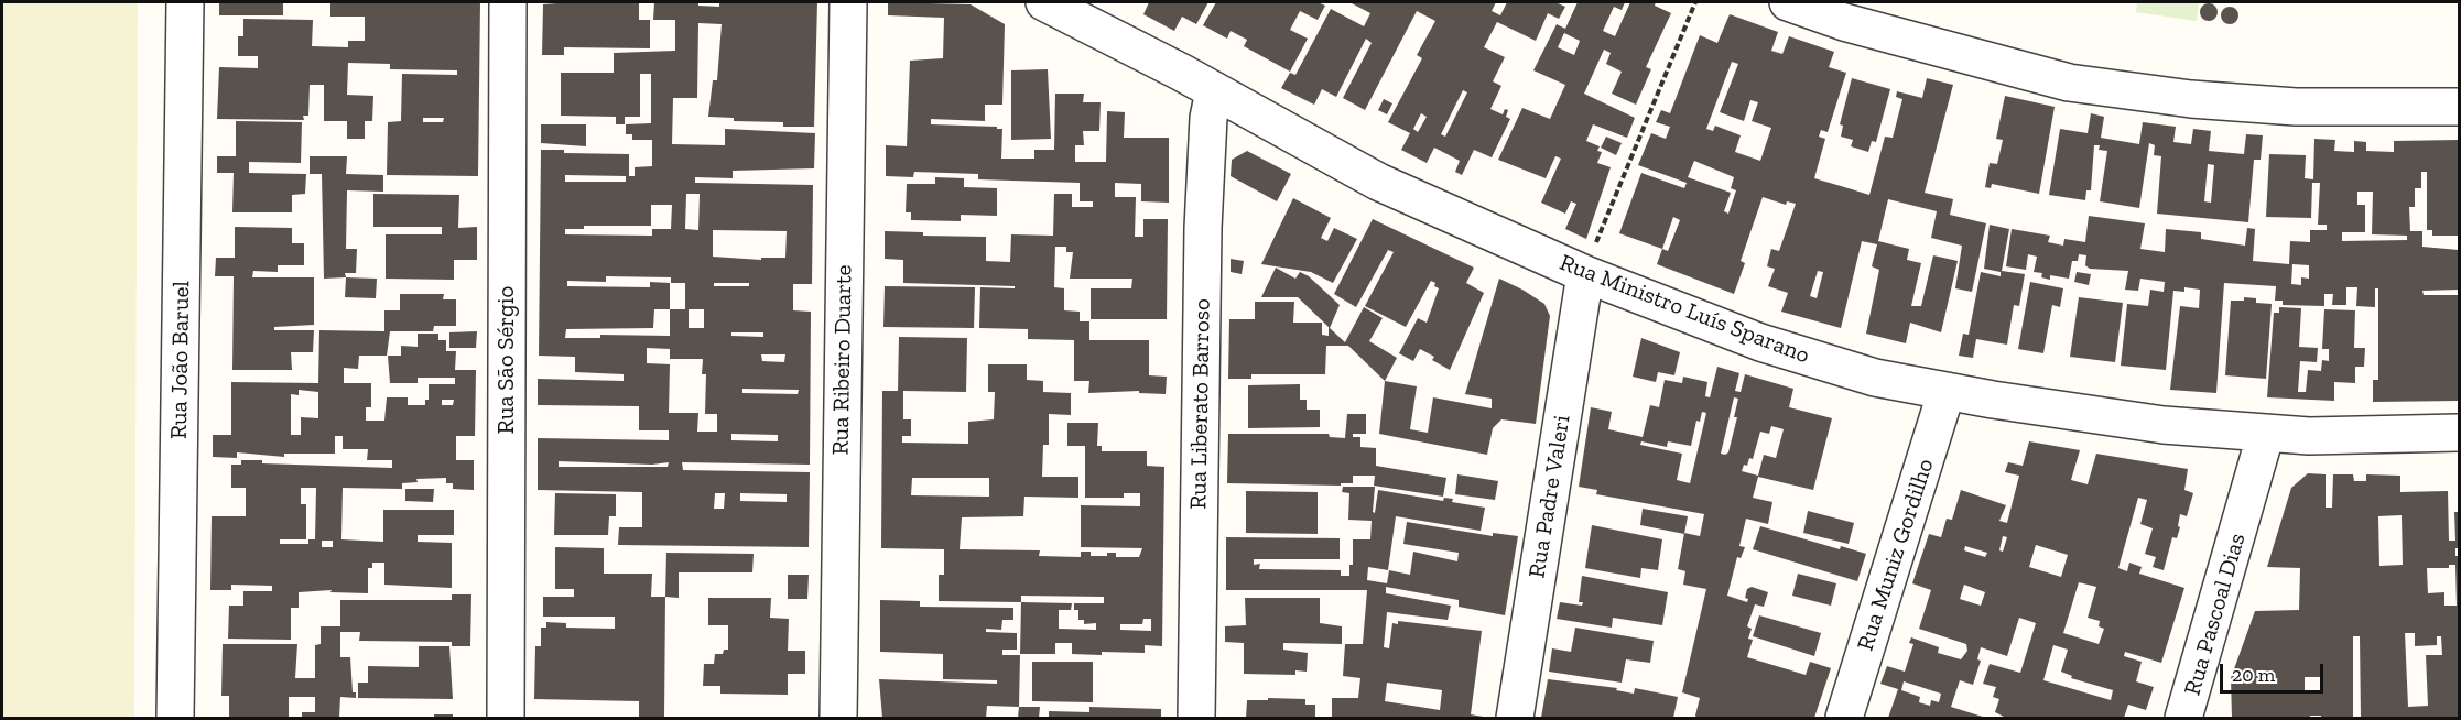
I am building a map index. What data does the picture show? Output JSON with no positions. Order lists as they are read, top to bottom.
{
  "streets": {
    "street": [
      "Rua Ministro Luís Sparano",
      "Rua João Baruel",
      "Rua São Sérgio",
      "Rua Ribeiro Duarte",
      "Rua Liberato Barroso",
      "Rua Padre Valeri",
      "Rua Muniz Gordilho",
      "Rua Pascoal Dias"
    ]
  },
  "crossings": [
    ["Rua Ministro Luís Sparano", "Rua Liberato Barroso"],
    ["Rua Ministro Luís Sparano", "Rua Padre Valeri"],
    ["Rua Ministro Luís Sparano", "Rua Muniz Gordilho"],
    ["Rua Ministro Luís Sparano", "Rua Pascoal Dias"]
  ],
  "scale_bar": "20 m"
}
